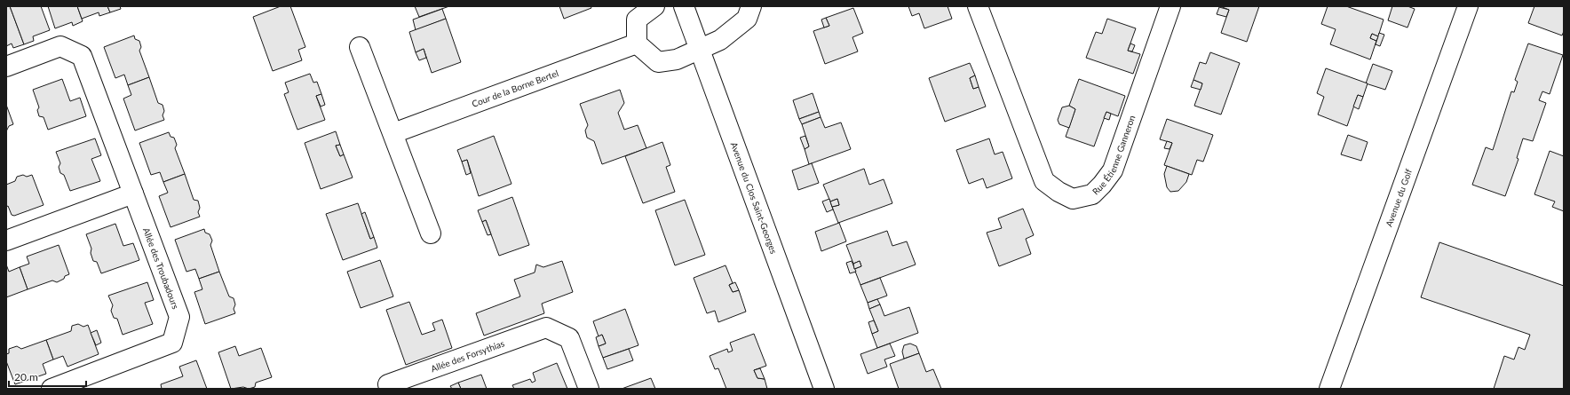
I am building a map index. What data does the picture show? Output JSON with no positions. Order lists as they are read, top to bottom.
{
  "streets": {
    "street": [
      "Cour de la Borne Bertel",
      "Rue Étienne Ganneron",
      "Avenue du Golf",
      "Avenue du Clos Saint-Georges",
      "Allée des Troubadours",
      "Allée des Forsythias"
    ]
  },
  "scale_bar": "20 m"
}
